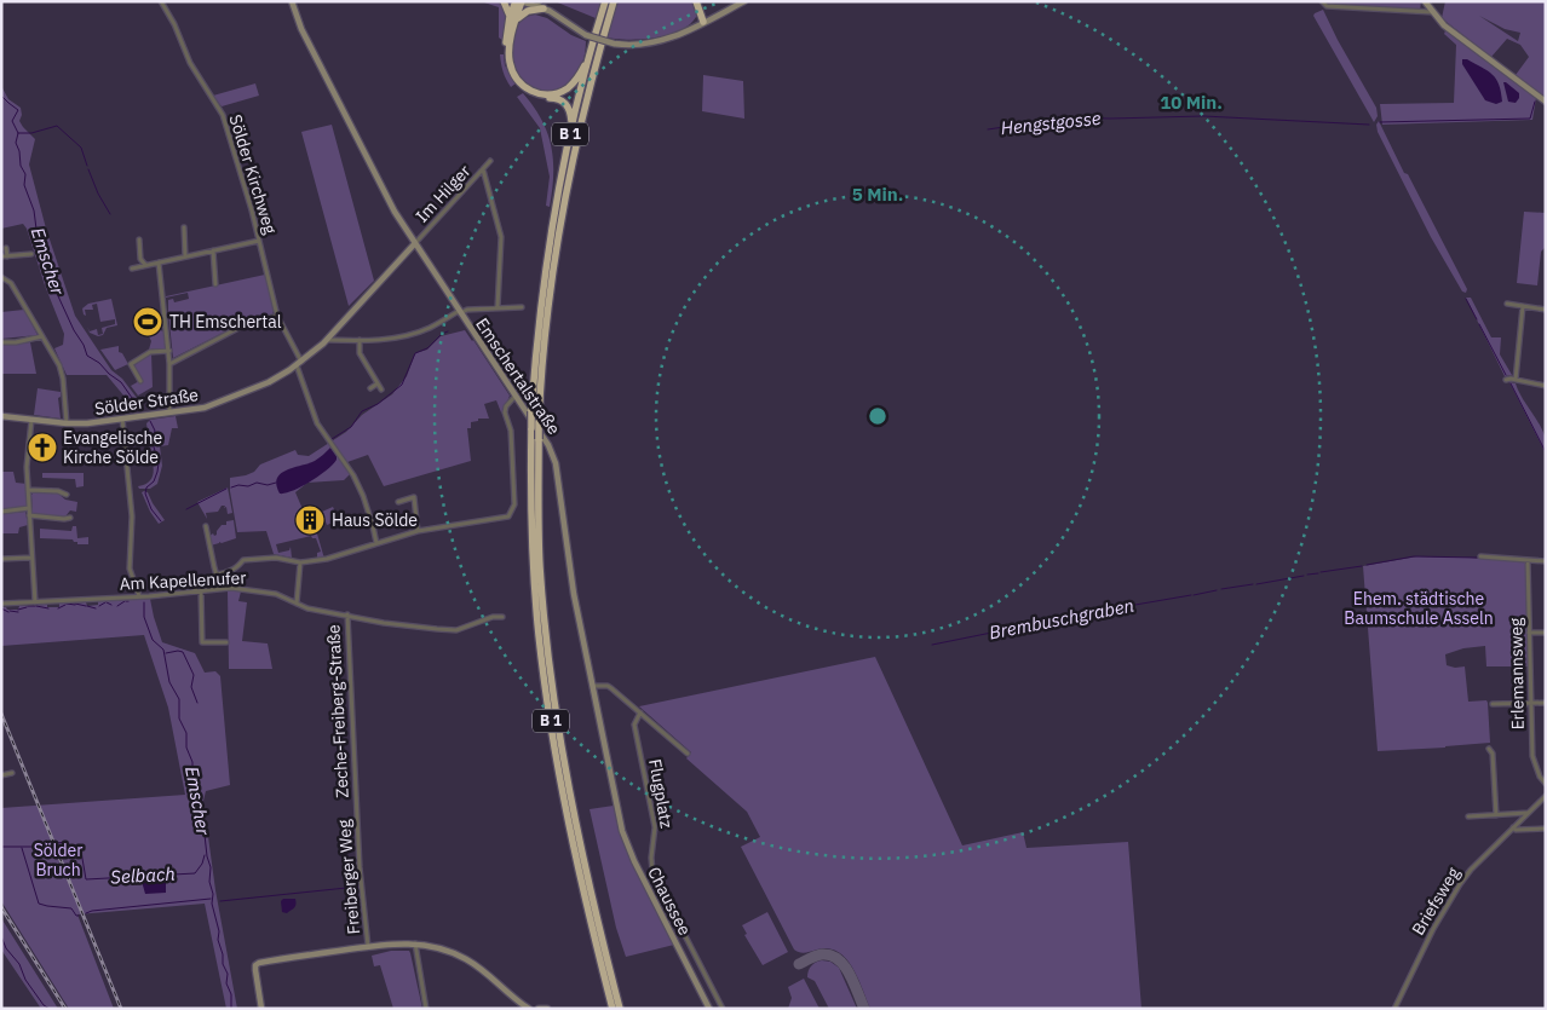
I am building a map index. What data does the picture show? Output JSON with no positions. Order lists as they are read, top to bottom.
{
  "streets": {
    "highway": ["B 1"],
    "main road": ["Emschertalstraße", "Sölder Straße", "Chaussee"],
    "street": [
      "Sölder Kirchweg",
      "Im Hilger",
      "Am Kapellenufer",
      "Erlemannsweg",
      "Zeche-Freiberg-Straße",
      "Flugplatz",
      "Freiberger Weg",
      "Briefsweg"
    ]
  },
  "crossings": [
    ["Sölder Kirchweg", "Sölder Straße"],
    ["Im Hilger", "Emschertalstraße"],
    ["Im Hilger", "Sölder Straße"],
    ["Emschertalstraße", "Sölder Straße"],
    ["Emschertalstraße", "Chaussee"],
    ["Am Kapellenufer", "Zeche-Freiberg-Straße"],
    ["Zeche-Freiberg-Straße", "Freiberger Weg"]
  ],
  "water": [
    "Hengstgosse",
    "Emscher",
    "Brembuschgraben",
    "Selbach"
  ],
  "parks": ["Ehem. städtische Baumschule Asseln", "Sölder Bruch"],
  "places": {
    "sports": ["TH Emschertal"],
    "church": ["Evangelische Kirche Sölde"],
    "building": ["Haus Sölde"]
  },
  "rings": ["10 Min.", "5 Min."]
}
